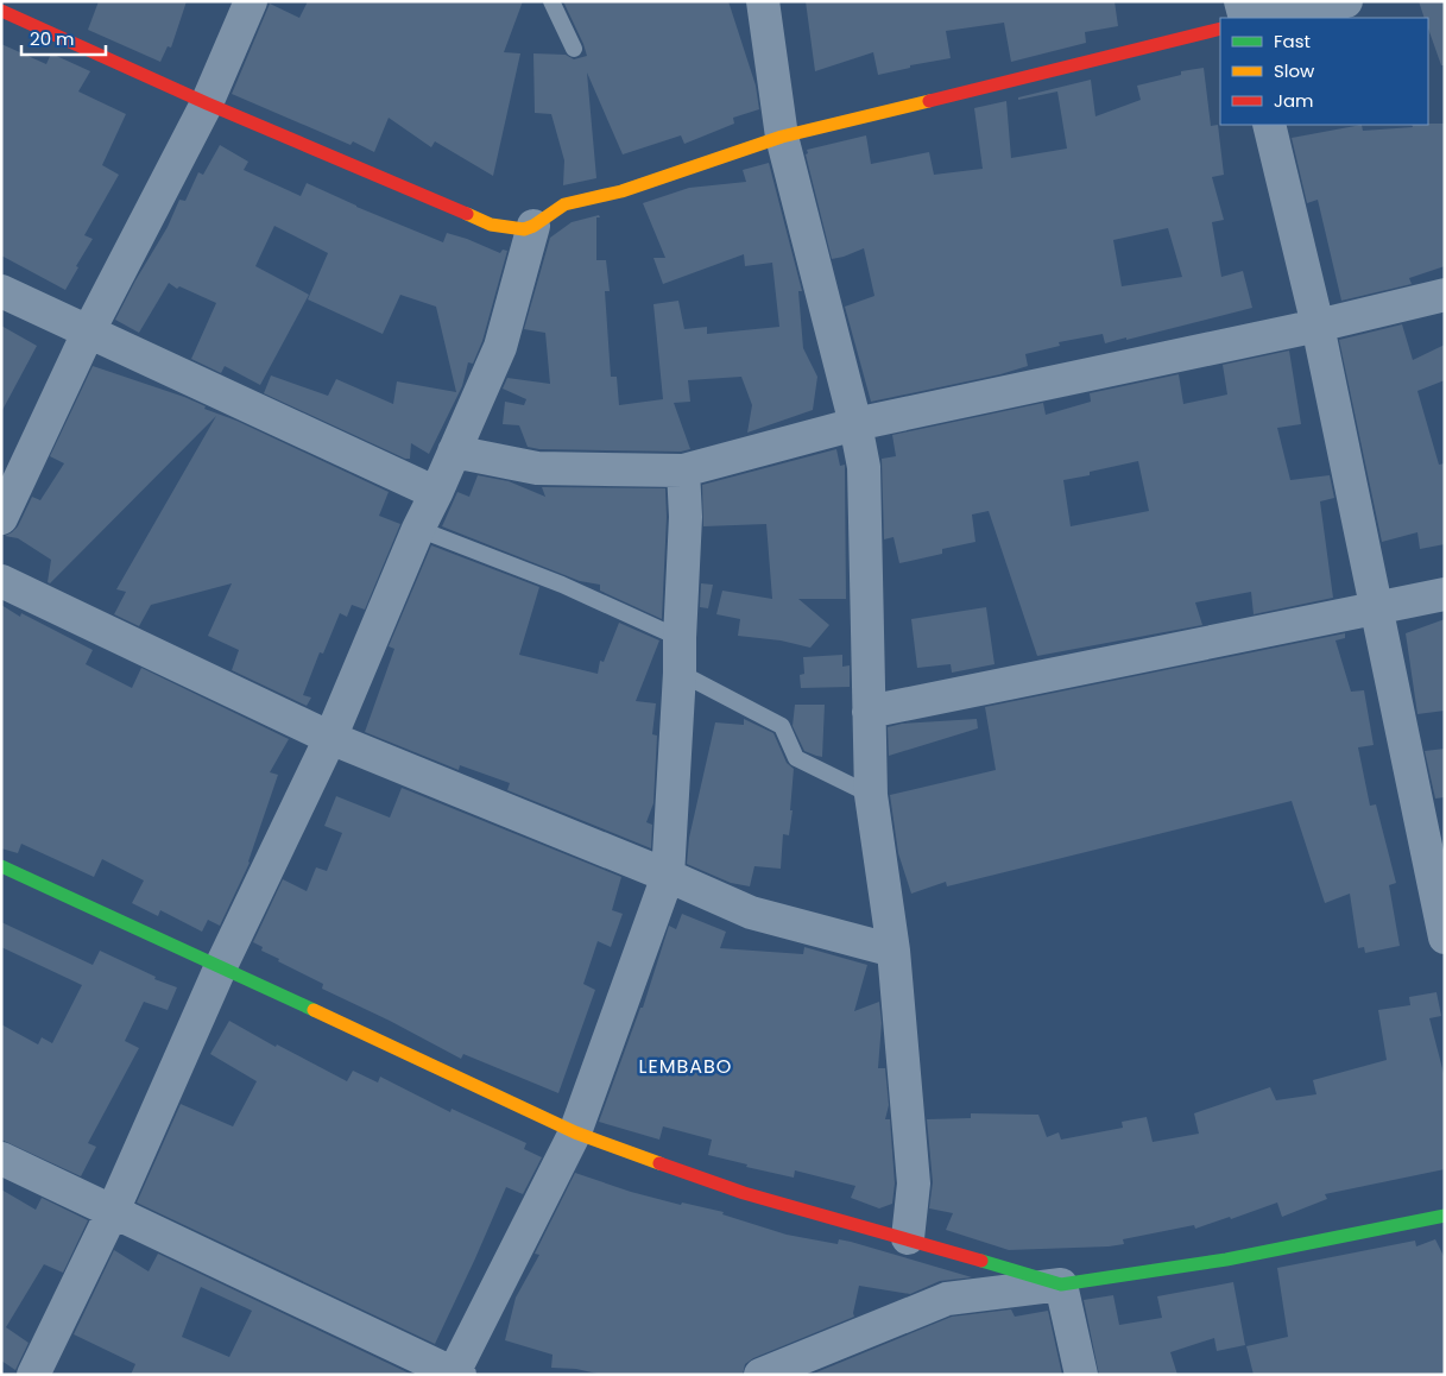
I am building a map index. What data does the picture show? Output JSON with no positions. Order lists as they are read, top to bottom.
{
  "districts": ["LEMBABO"],
  "legend": ["Fast", "Slow", "Jam"],
  "scale_bar": "20 m"
}
